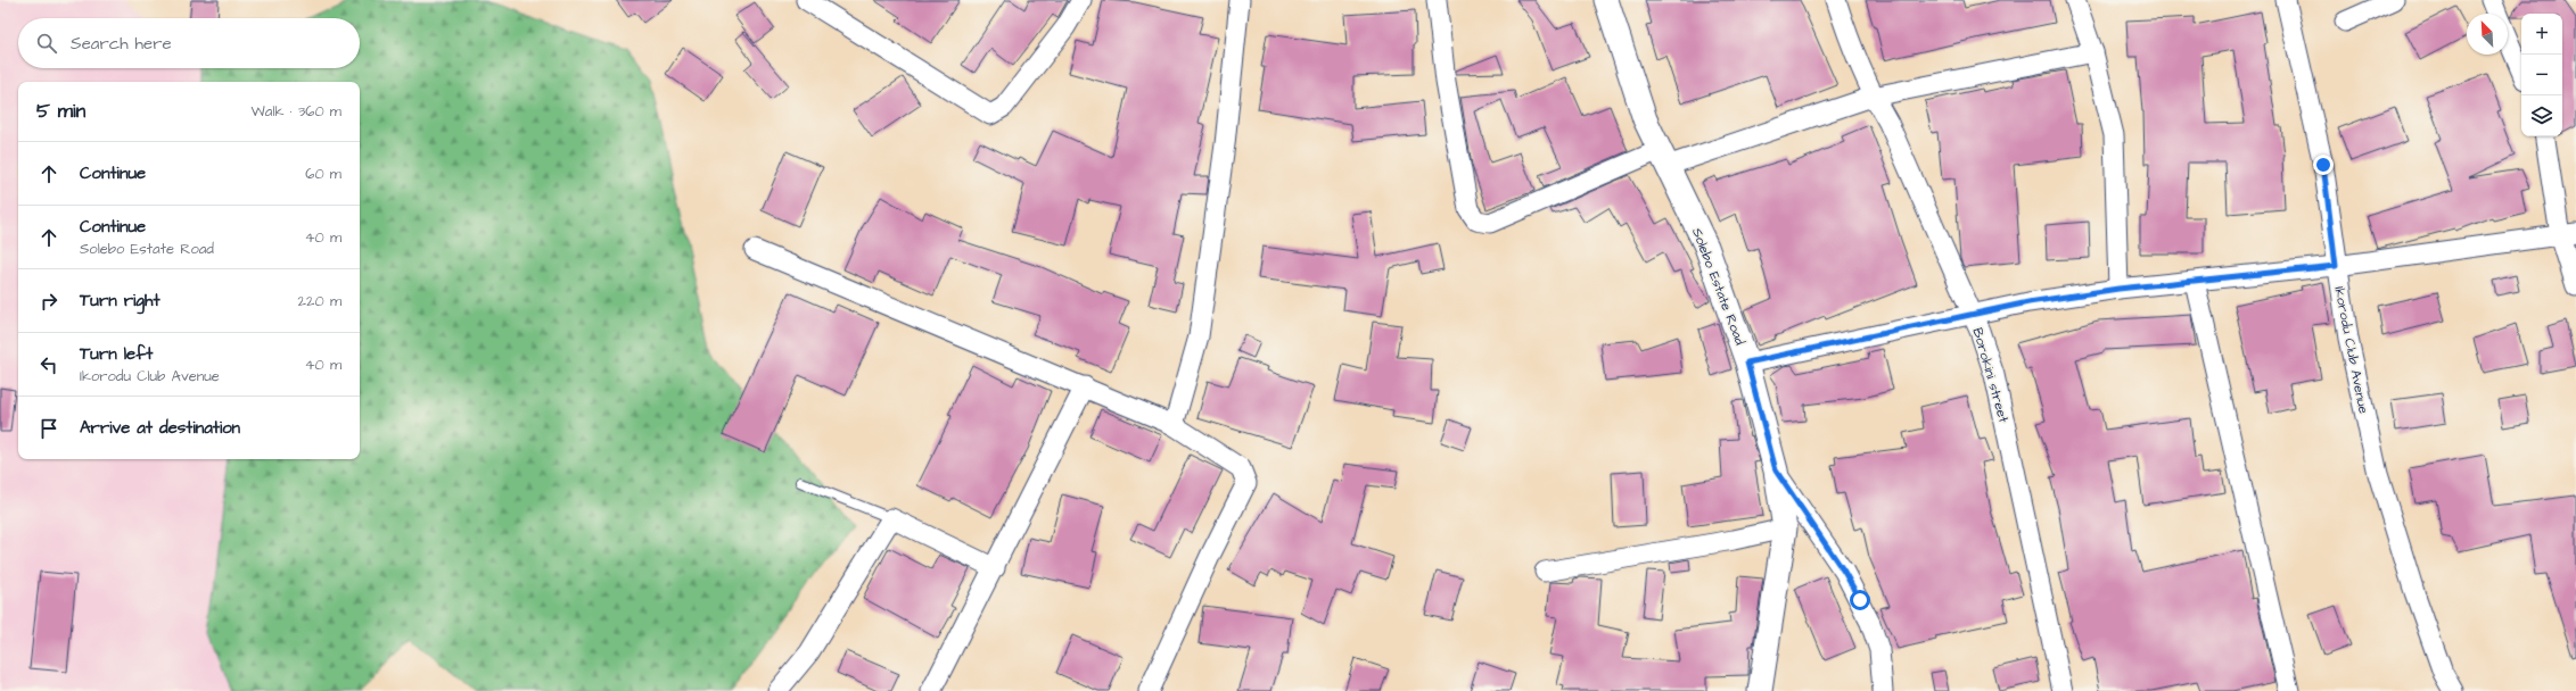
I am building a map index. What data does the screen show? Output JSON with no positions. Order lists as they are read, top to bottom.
{
  "streets": {
    "street": ["Solebo Estate Road", "Ikorodu Club Avenue", "Borokini street"]
  },
  "north": "top left",
  "page": {
    "map_buttons": ["+", "−"],
    "search": "Search here",
    "heading": ["5 min", "Walk · 360 m"],
    "list": [
      ["Continue", "60 m"],
      ["Continue", "Solebo Estate Road", "40 m"],
      ["Turn right", "220 m"],
      ["Turn left", "Ikorodu Club Avenue", "40 m"],
      "Arrive at destination"
    ]
  }
}
